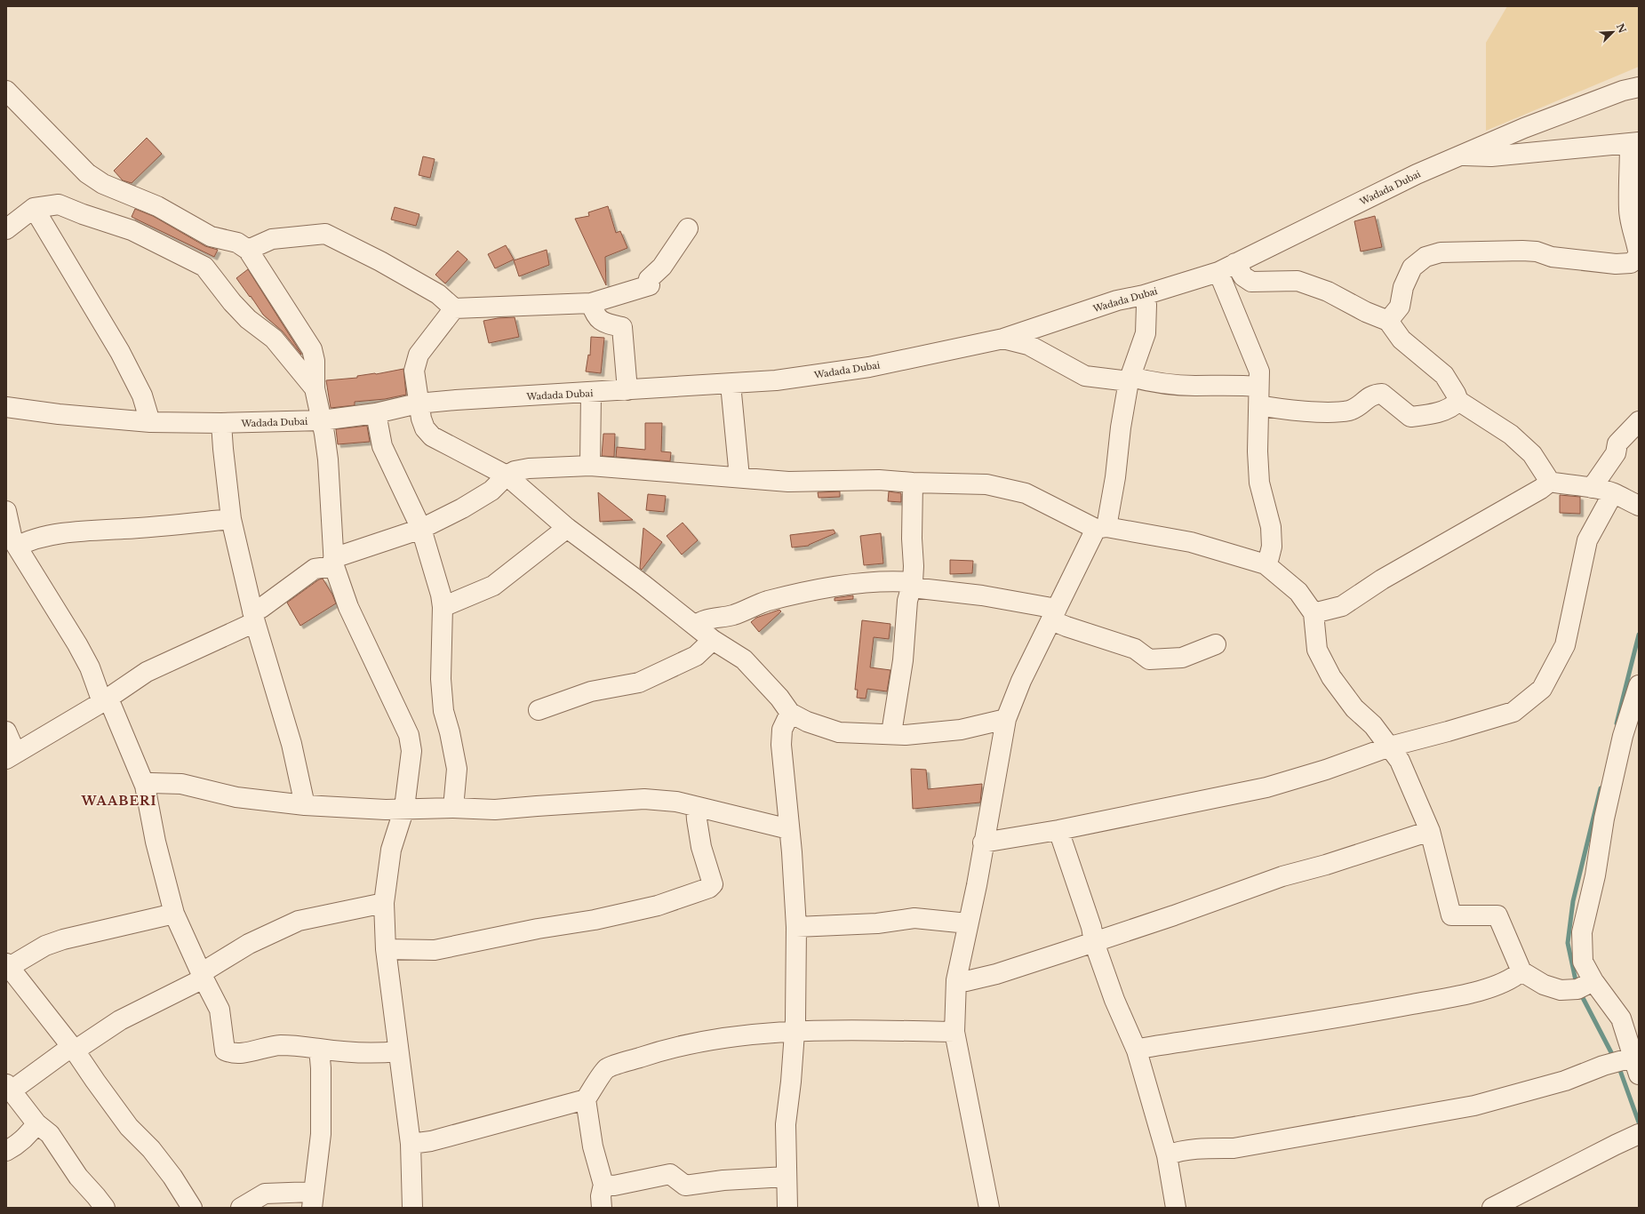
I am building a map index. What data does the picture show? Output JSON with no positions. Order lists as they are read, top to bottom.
{
  "streets": {
    "street": ["Wadada Dubai"]
  },
  "districts": ["WAABERI"],
  "north": "top right"
}
